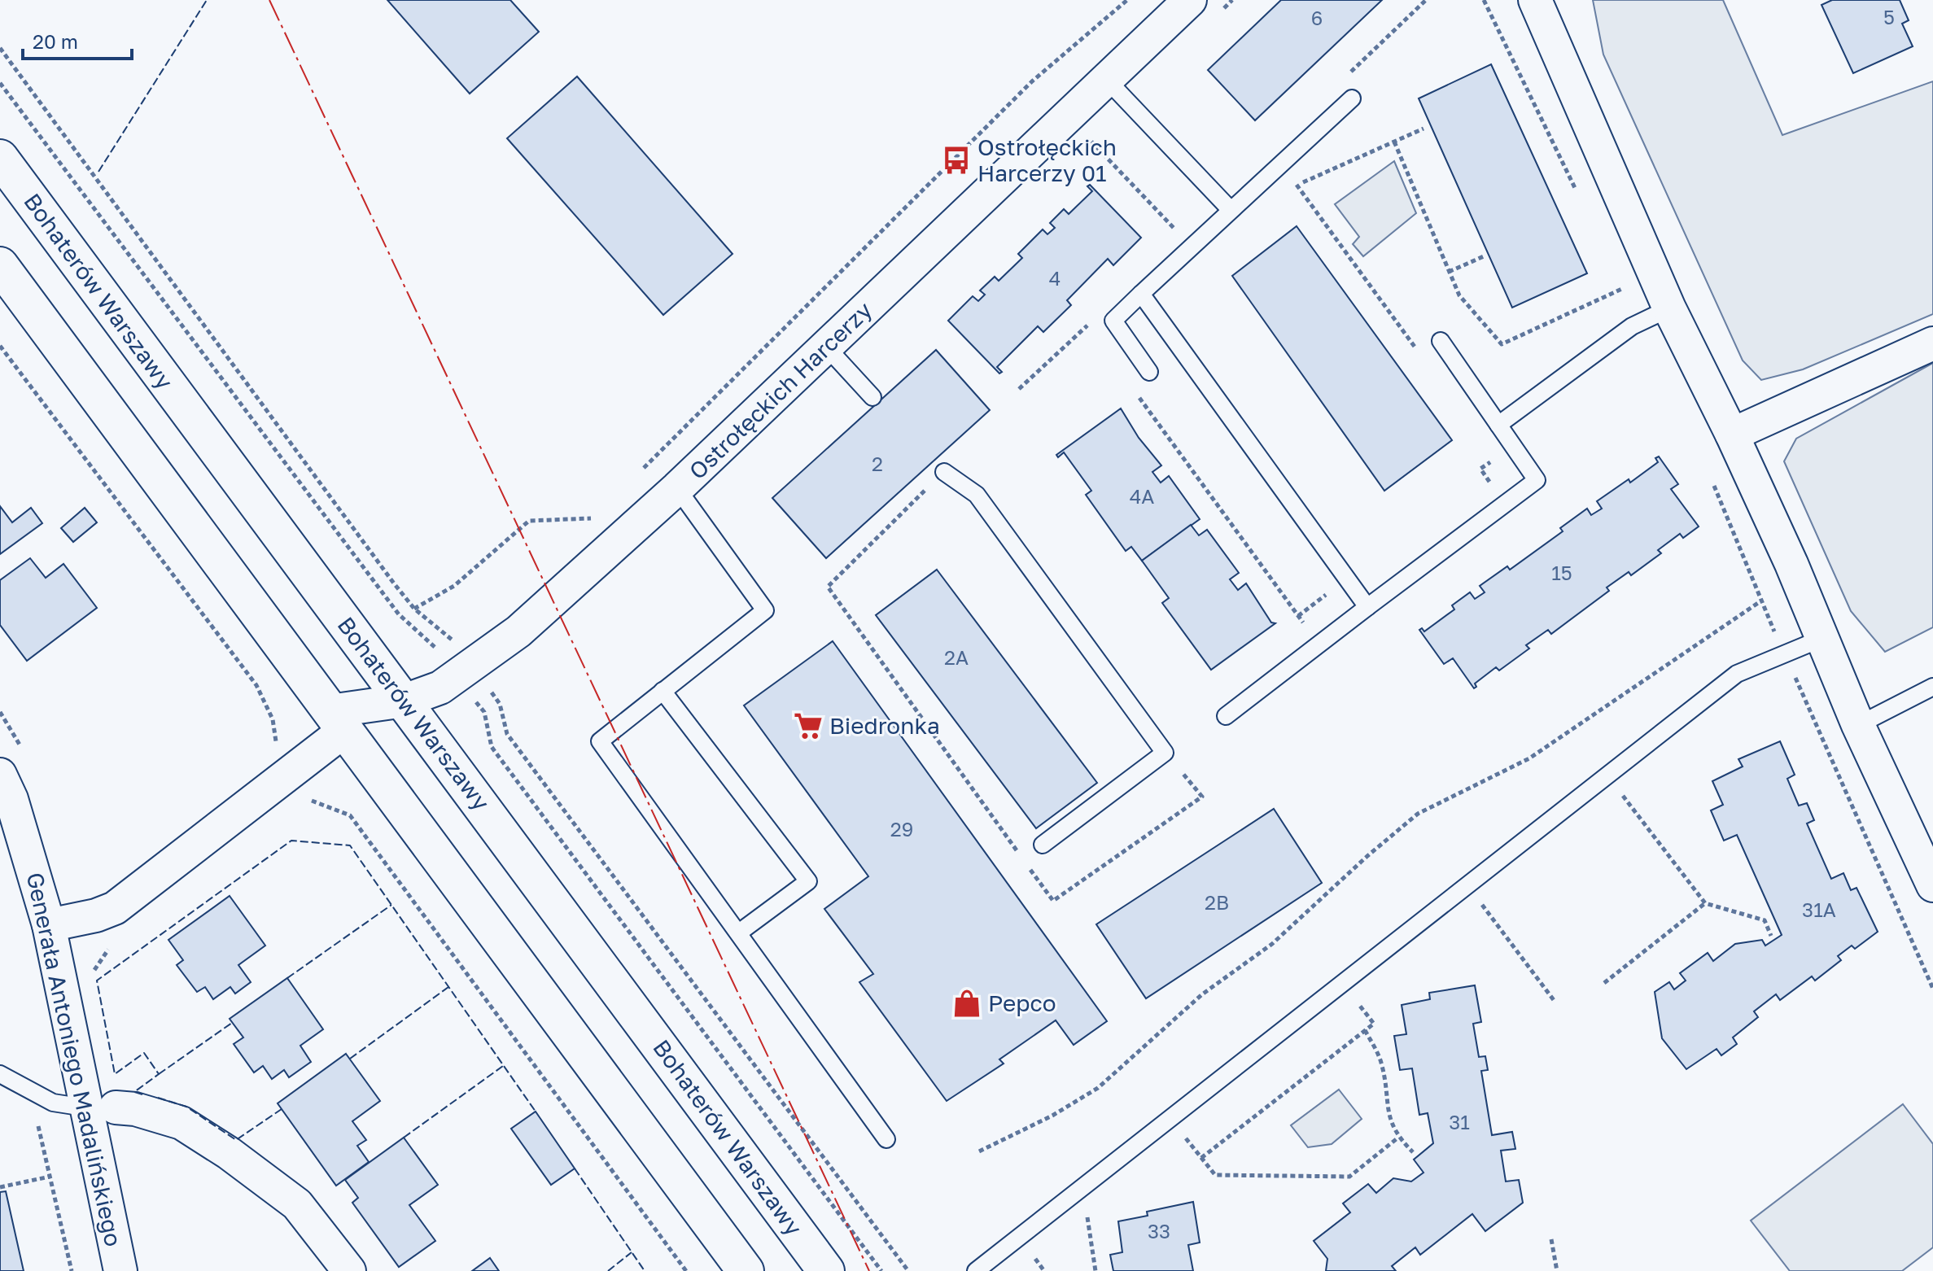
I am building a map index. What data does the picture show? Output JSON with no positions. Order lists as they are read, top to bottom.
{
  "streets": {
    "main road": ["Bohaterów Warszawy"],
    "street": ["Ostrołęckich Harcerzy", "Generała Antoniego Madalińskiego"]
  },
  "crossings": [
    ["Bohaterów Warszawy", "Ostrołęckich Harcerzy"]
  ],
  "places": {
    "bus stop": ["Ostrołęckich Harcerzy 01"],
    "supermarket": ["Biedronka"],
    "shop": ["Pepco"]
  },
  "house_numbers": [
    "5",
    "6",
    "4",
    "2",
    "4A",
    "15",
    "2A",
    "29",
    "2B",
    "31A",
    "31",
    "33"
  ],
  "scale_bar": "20 m"
}
